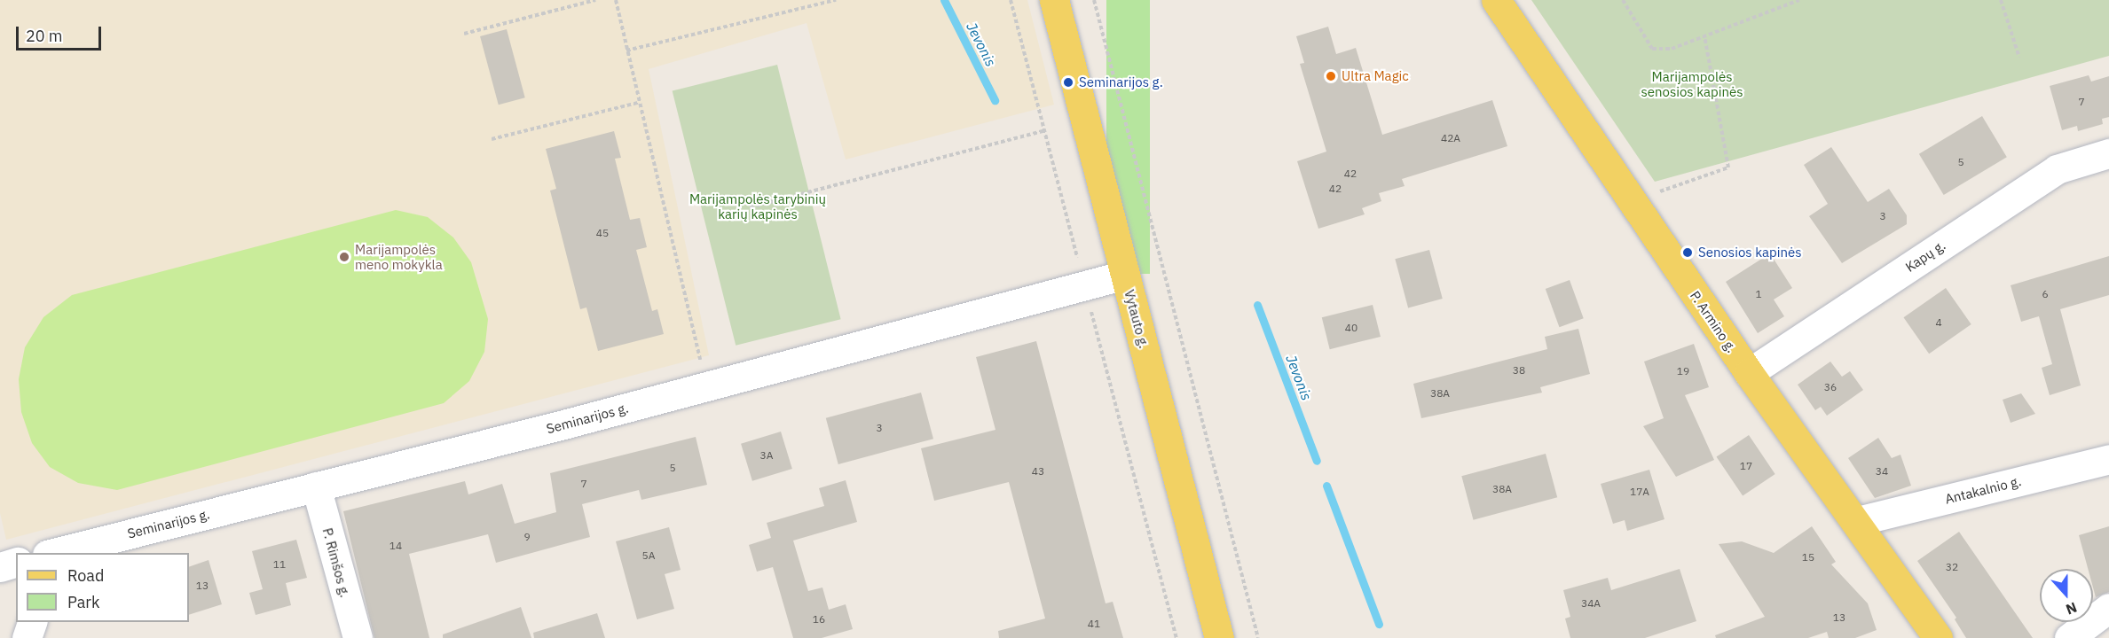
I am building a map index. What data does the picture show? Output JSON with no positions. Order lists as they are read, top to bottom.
{
  "streets": {
    "main road": ["Vytauto g.", "P. Armino g."],
    "street": [
      "Kapų g.",
      "Seminarijos g.",
      "Antakalnio g.",
      "P. Rimšos g."
    ]
  },
  "crossings": [
    ["Kapų g.", "P. Armino g."],
    ["Vytauto g.", "Seminarijos g."],
    ["P. Armino g.", "Antakalnio g."],
    ["Seminarijos g.", "P. Rimšos g."]
  ],
  "water": ["Jevonis"],
  "parks": ["Marijampolės senosios kapinės", "Marijampolės tarybinių karių kapinės"],
  "places": [
    "Ultra Magic",
    "Seminarijos g.",
    "Senosios kapinės",
    "Marijampolės meno mokykla"
  ],
  "house_numbers": [
    "7",
    "42A",
    "5",
    "42",
    "42",
    "3",
    "45",
    "1",
    "6",
    "4",
    "40",
    "38",
    "19",
    "36",
    "38A",
    "3",
    "3A",
    "17",
    "5",
    "43",
    "34",
    "7",
    "38A",
    "17A",
    "9",
    "14",
    "5A",
    "15",
    "11",
    "32",
    "13",
    "34A",
    "13",
    "16",
    "41"
  ],
  "legend": ["Road", "Park"],
  "scale_bar": "20 m",
  "north": "bottom"
}
